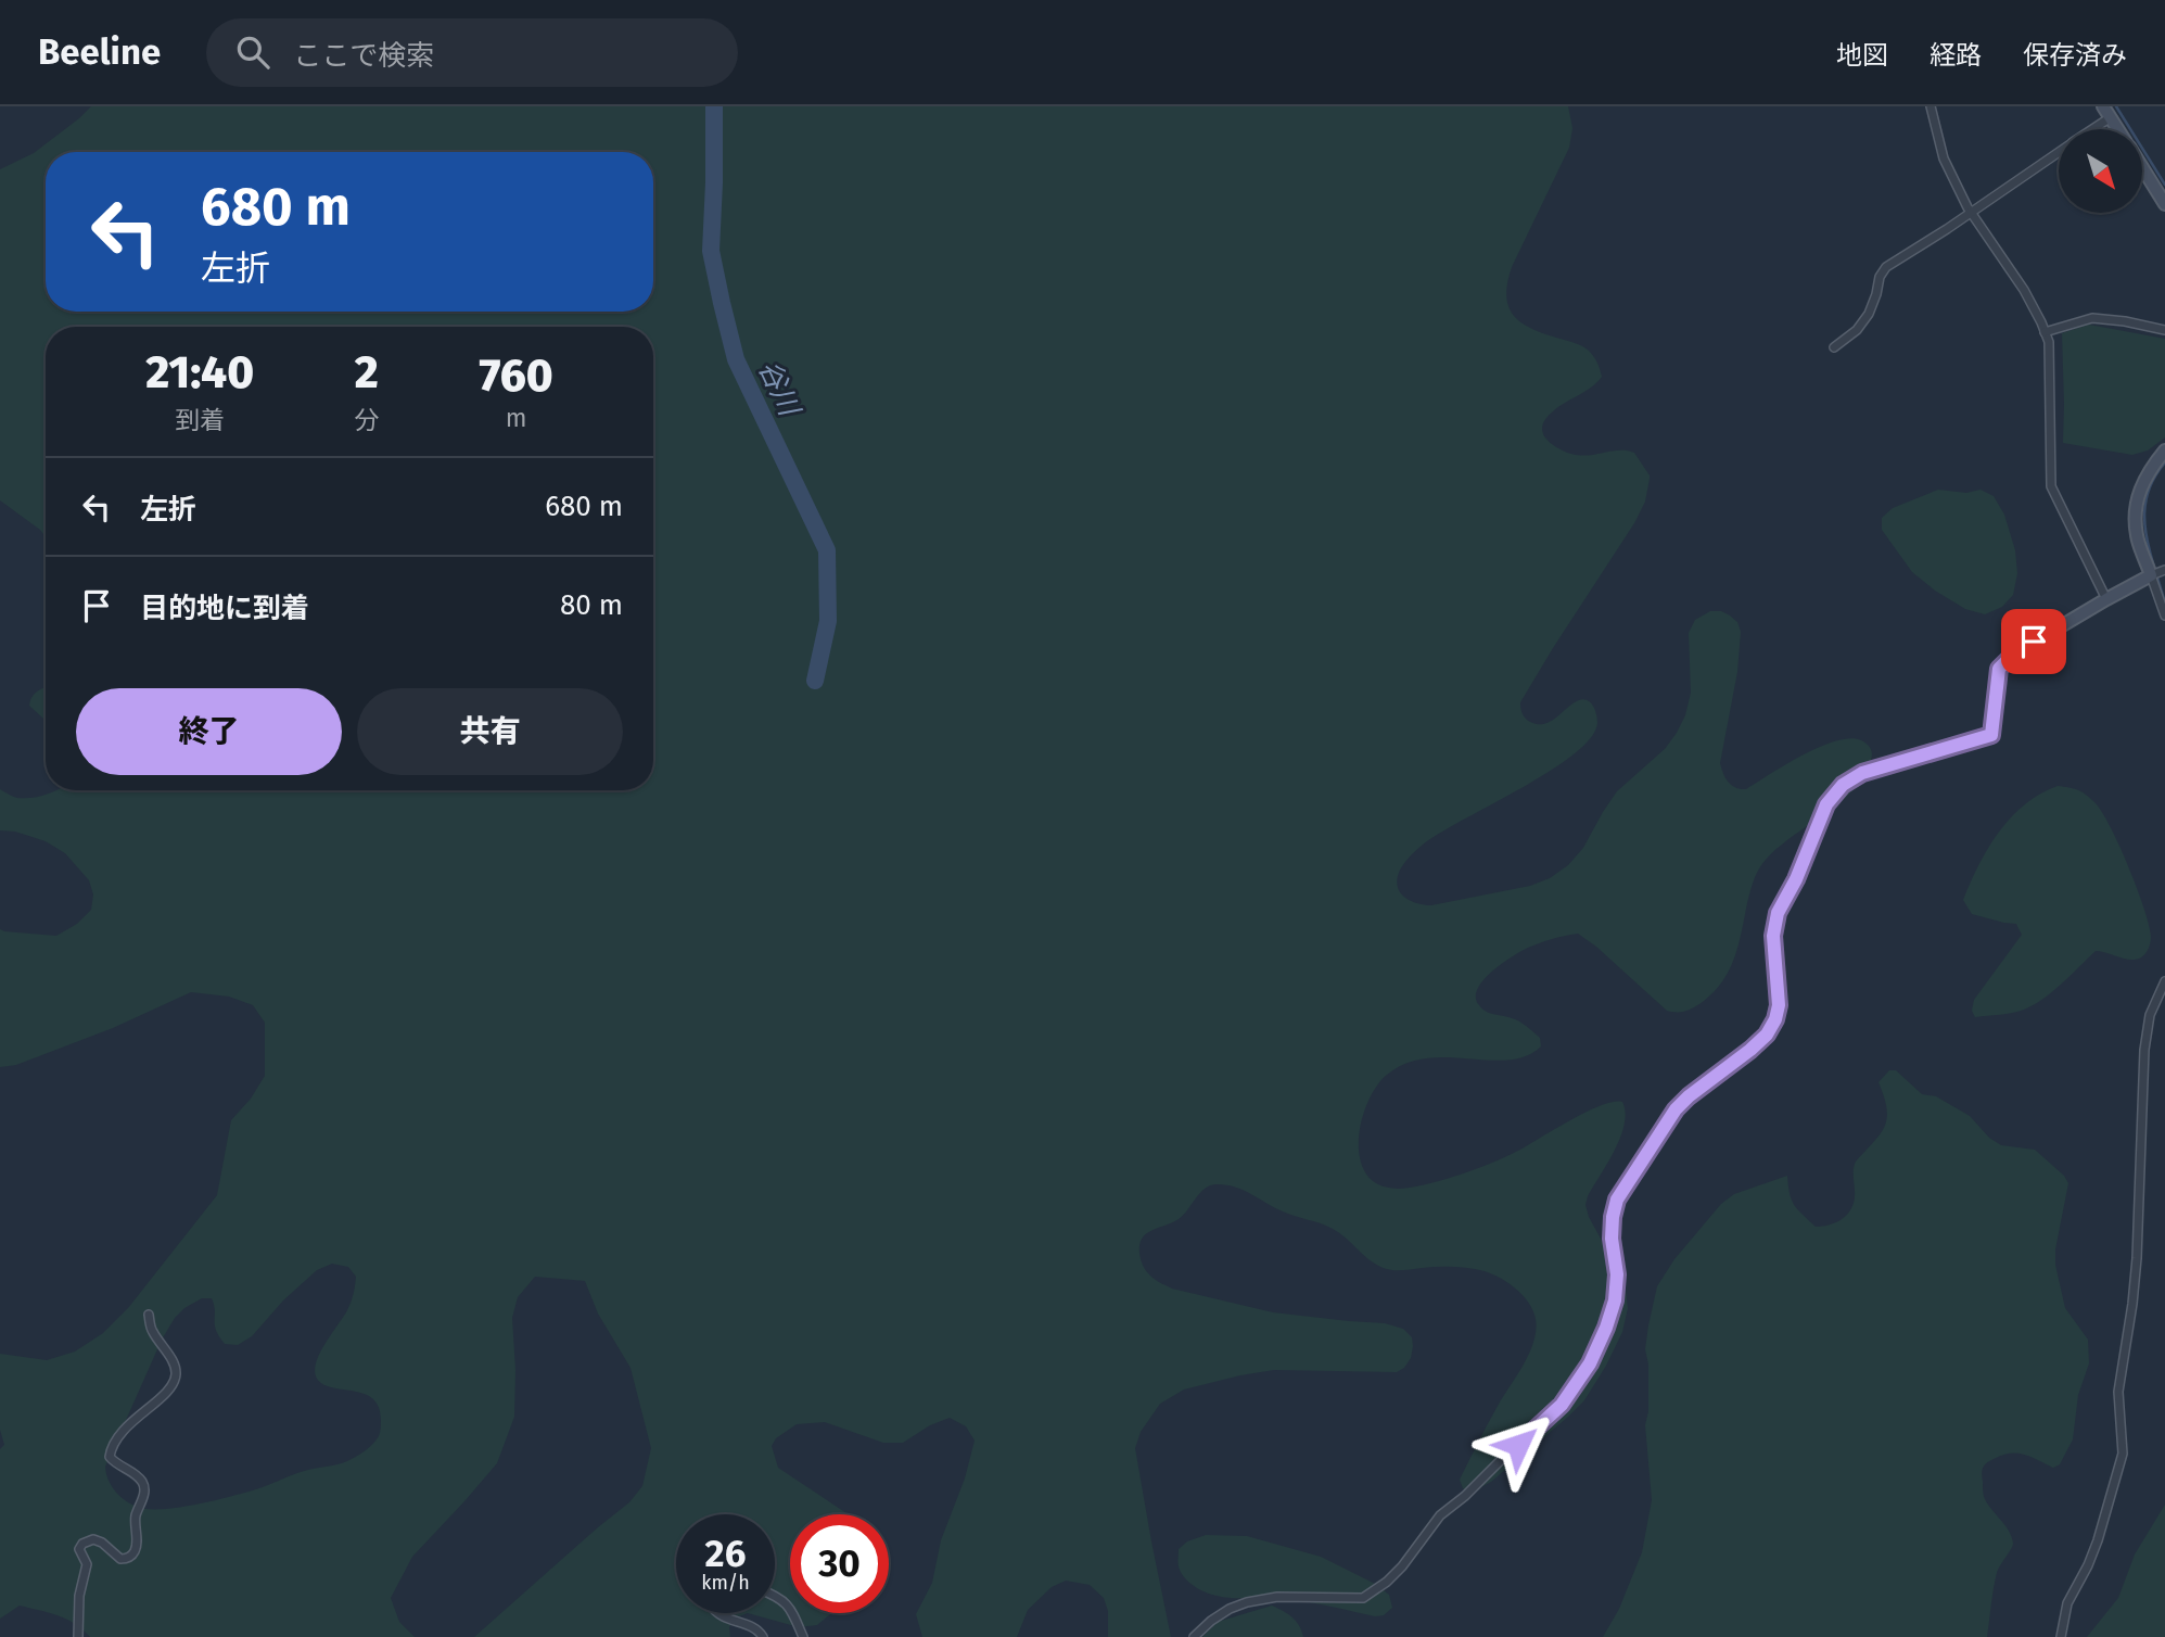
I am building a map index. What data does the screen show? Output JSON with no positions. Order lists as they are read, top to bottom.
{
  "water": ["谷川"],
  "north": "bottom right",
  "page": {
    "header": "Beeline",
    "search": "ここで検索",
    "nav": ["地図", "経路", "保存済み"],
    "turn": ["680 m", "左折"],
    "eta": [
      "21:40",
      "到着",
      "2",
      "分",
      "760",
      "m"
    ],
    "list": [
      {
        "name": "左折",
        "value": "680 m"
      },
      {
        "name": "目的地に到着",
        "value": "80 m"
      }
    ],
    "buttons": ["終了", "共有"],
    "speed": "26 km/h",
    "limit": "30"
  }
}
